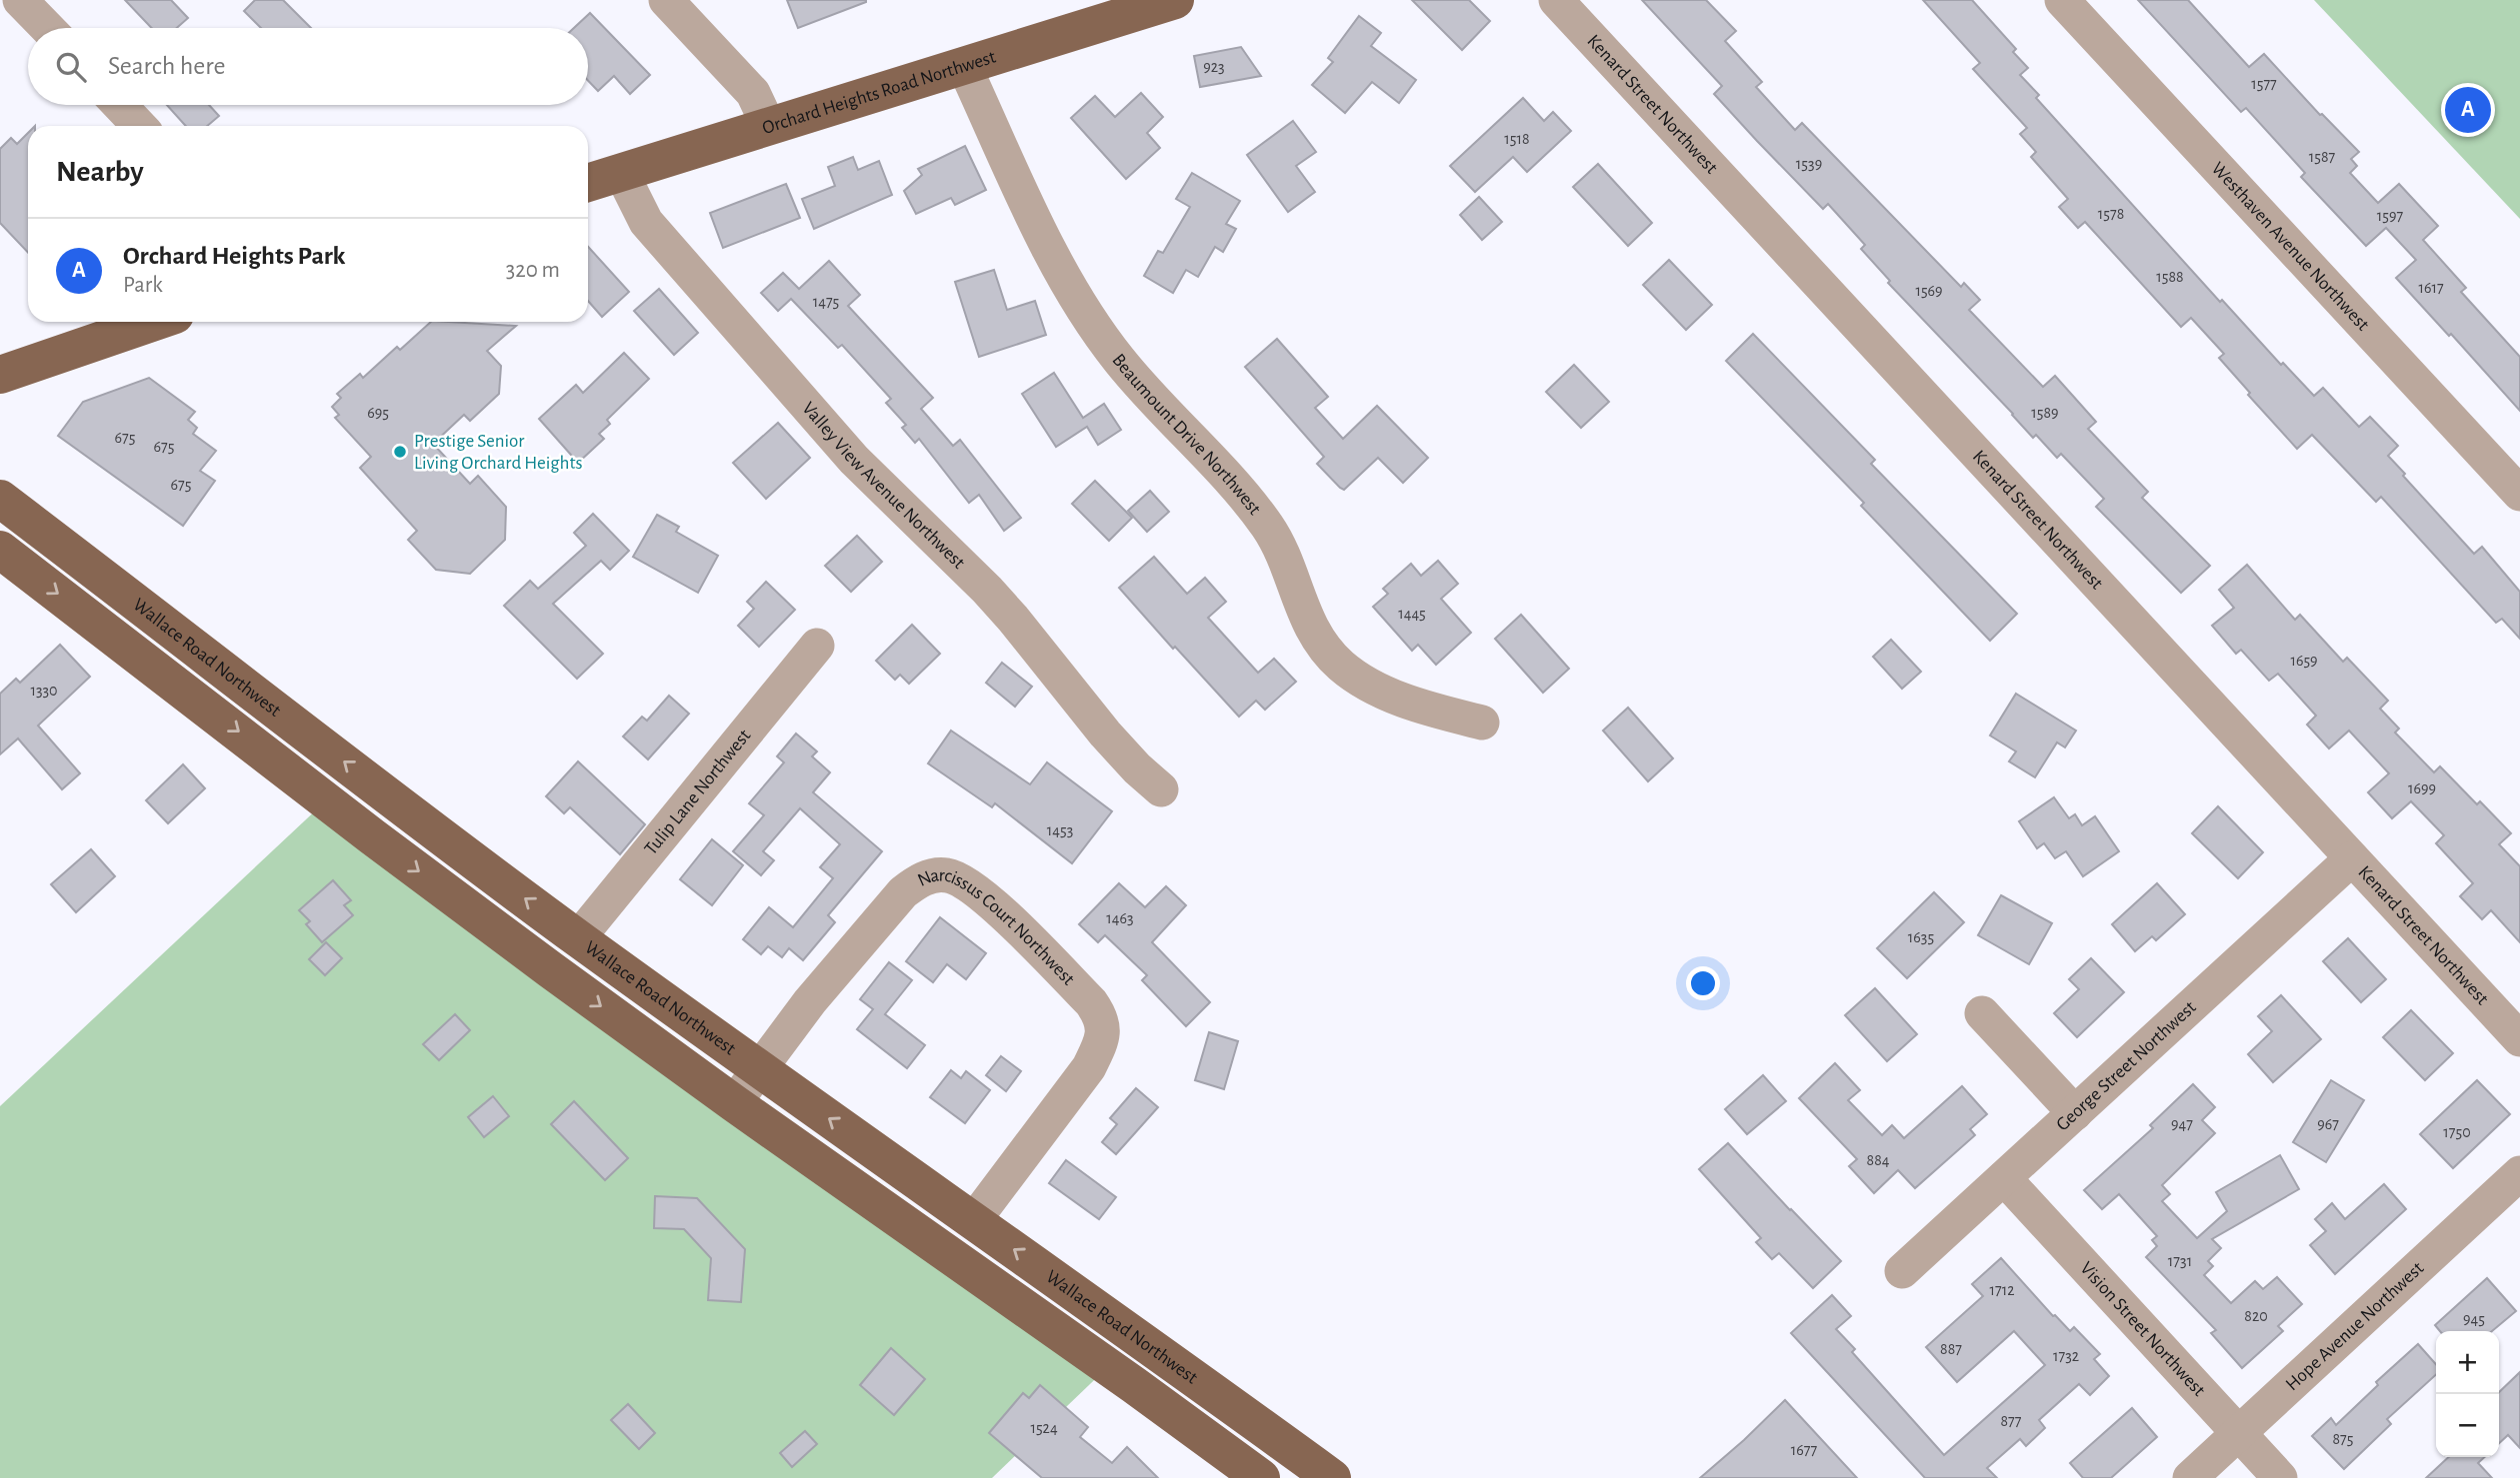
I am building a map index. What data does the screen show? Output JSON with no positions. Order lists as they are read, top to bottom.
{
  "streets": {
    "main road": ["Orchard Heights Road Northwest", "Wallace Road Northwest"],
    "street": [
      "Kenard Street Northwest",
      "Westhaven Avenue Northwest",
      "Beaumount Drive Northwest",
      "Valley View Avenue Northwest",
      "Tulip Lane Northwest",
      "Narcissus Court Northwest",
      "George Street Northwest",
      "Hope Avenue Northwest",
      "Vision Street Northwest"
    ]
  },
  "crossings": [
    ["Orchard Heights Road Northwest", "Beaumount Drive Northwest"],
    ["Orchard Heights Road Northwest", "Valley View Avenue Northwest"],
    ["Kenard Street Northwest", "George Street Northwest"],
    ["Wallace Road Northwest", "Tulip Lane Northwest"],
    ["Wallace Road Northwest", "Narcissus Court Northwest"],
    ["George Street Northwest", "Vision Street Northwest"],
    ["Hope Avenue Northwest", "Vision Street Northwest"]
  ],
  "places": ["Prestige Senior Living Orchard Heights"],
  "house_numbers": [
    "923",
    "1577",
    "1518",
    "1587",
    "1539",
    "1578",
    "1597",
    "1588",
    "1617",
    "1569",
    "1475",
    "695",
    "1589",
    "675",
    "675",
    "675",
    "1445",
    "1659",
    "1330",
    "1699",
    "1453",
    "1463",
    "1635",
    "947",
    "967",
    "1750",
    "884",
    "1731",
    "1712",
    "820",
    "945",
    "887",
    "1732",
    "877",
    "1524",
    "875",
    "1677"
  ],
  "page": {
    "search": "Search here",
    "pins": "A",
    "heading": "Nearby",
    "list": [
      {
        "mark": "A",
        "name": "Orchard Heights Park",
        "note": "Park",
        "value": "320 m"
      }
    ],
    "map_buttons": ["+", "−"]
  }
}
